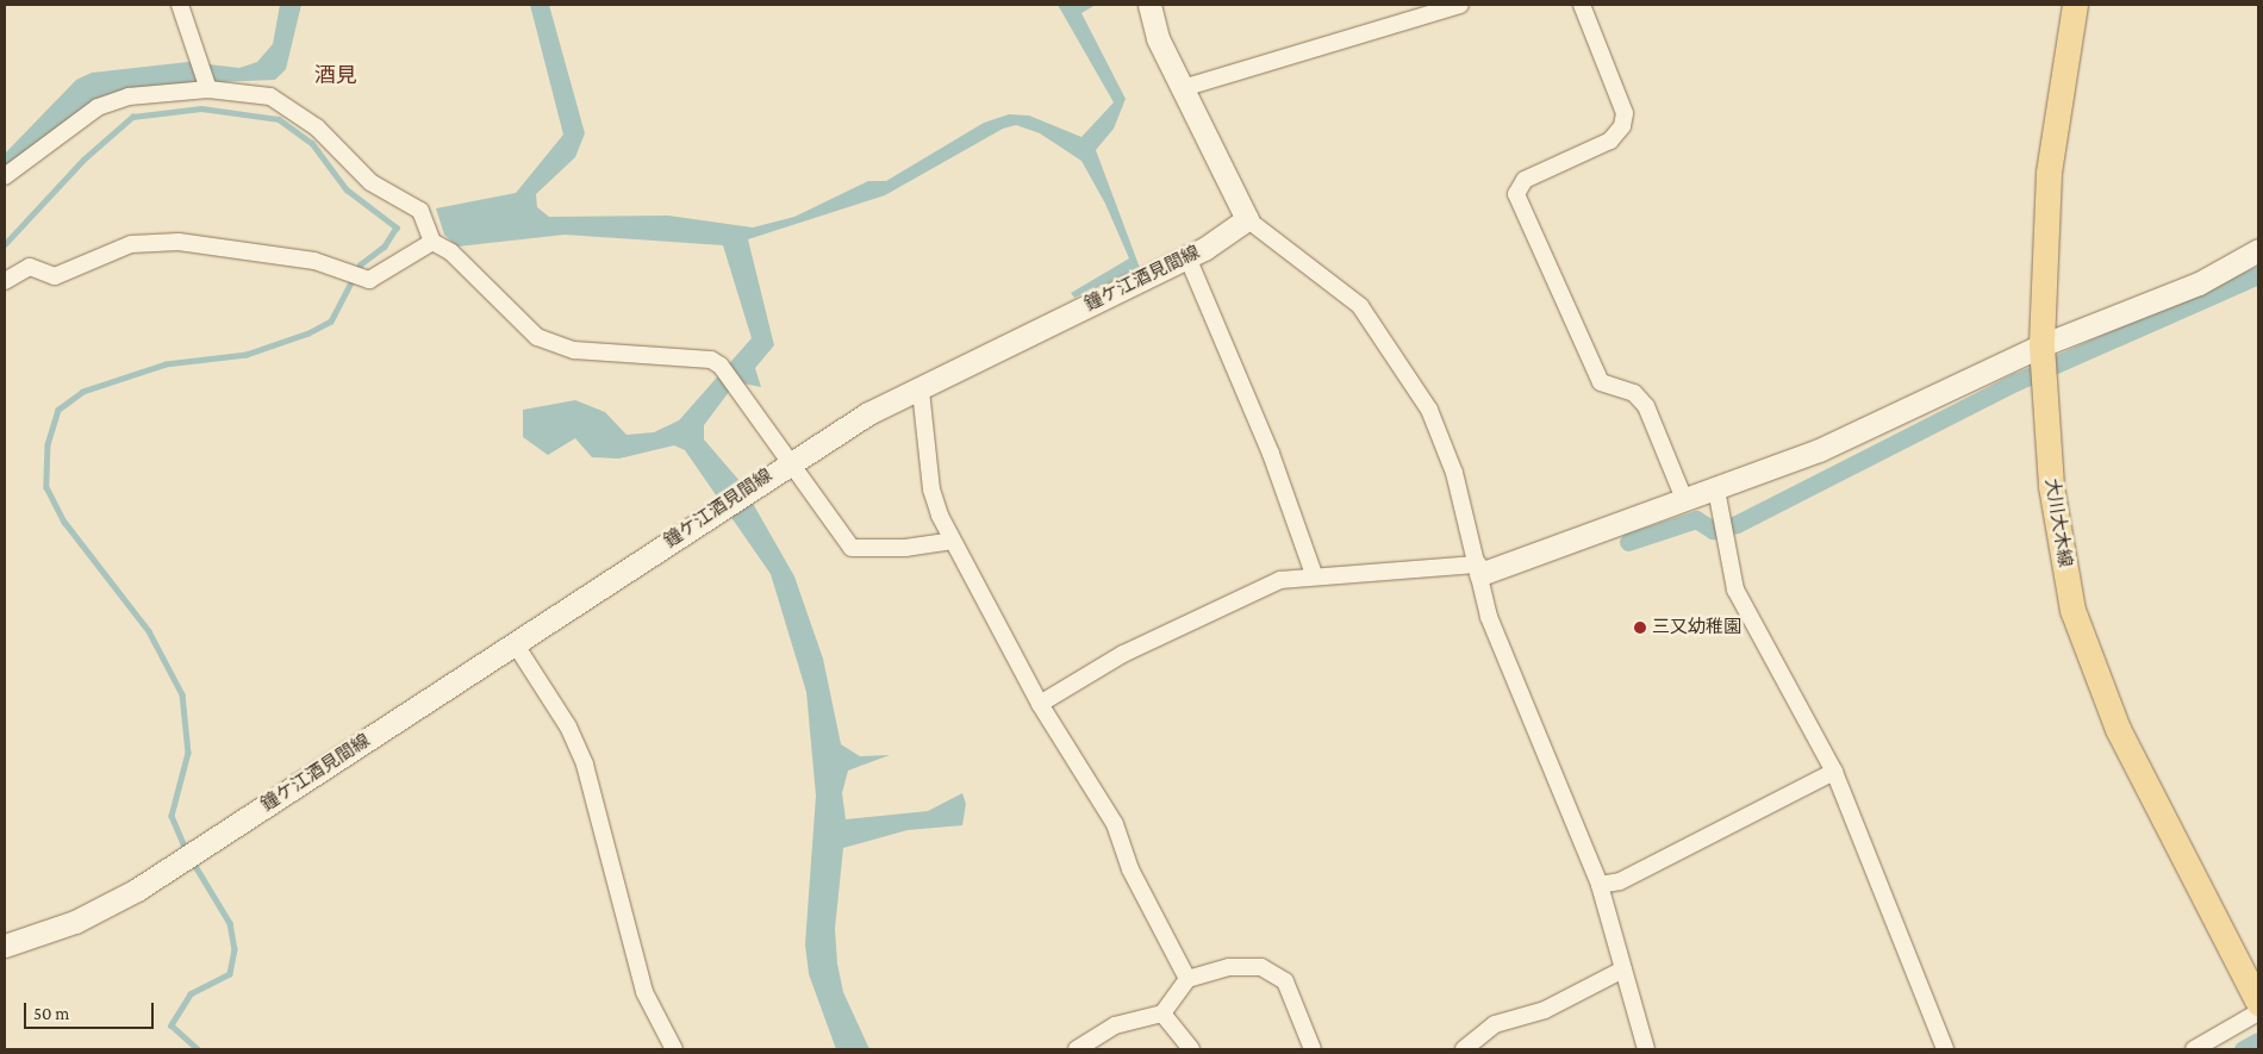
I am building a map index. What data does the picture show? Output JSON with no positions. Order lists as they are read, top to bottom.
{
  "streets": {
    "main road": ["鐘ケ江酒見間線", "大川大木線"]
  },
  "districts": ["酒見"],
  "places": ["三又幼稚園"],
  "scale_bar": "50 m"
}
